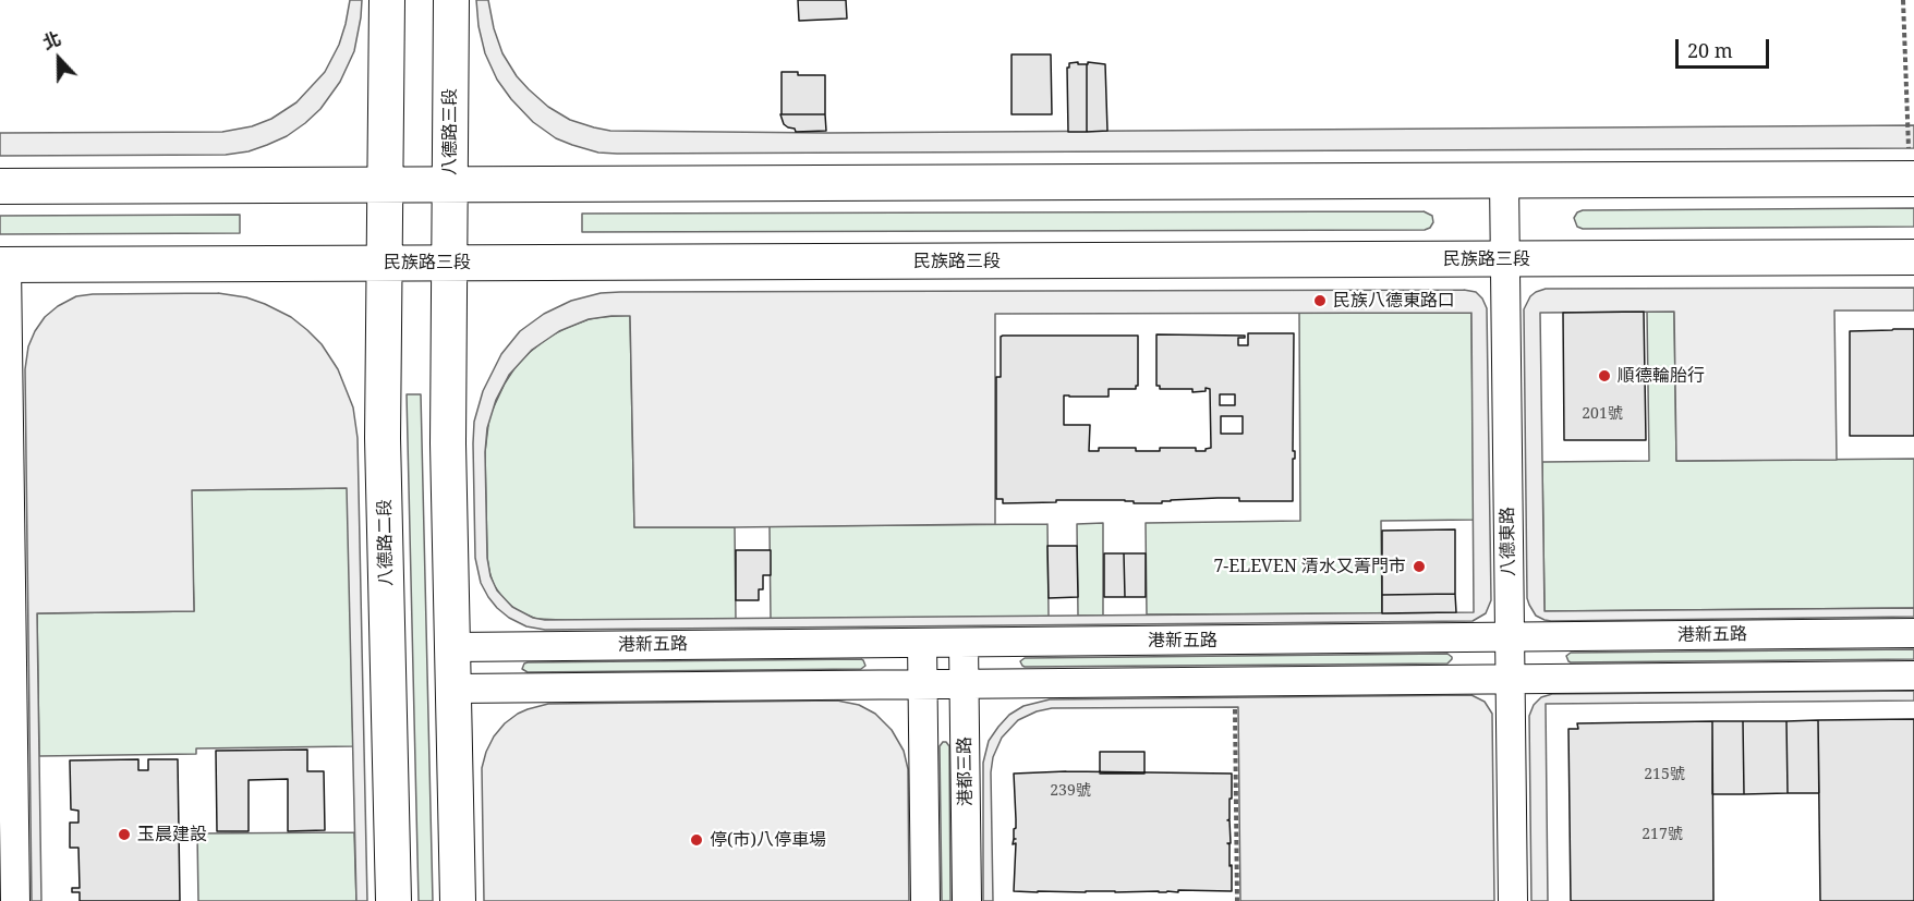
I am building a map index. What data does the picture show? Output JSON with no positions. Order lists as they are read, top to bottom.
{
  "streets": {
    "street": [
      "八德路三段",
      "民族路三段",
      "八德東路",
      "八德路二段",
      "港新五路",
      "港都三路"
    ]
  },
  "crossings": [
    ["八德路三段", "民族路三段"],
    ["民族路三段", "八德東路"],
    ["民族路三段", "八德路二段"],
    ["八德東路", "港新五路"],
    ["港新五路", "港都三路"]
  ],
  "places": [
    "民族八德東路口",
    "順德輪胎行",
    "7-ELEVEN 清水又菁門市",
    "玉晨建設",
    "停(市)八停車場"
  ],
  "house_numbers": [
    "201號",
    "215號",
    "239號",
    "217號"
  ],
  "scale_bar": "20 m",
  "north": "top"
}
